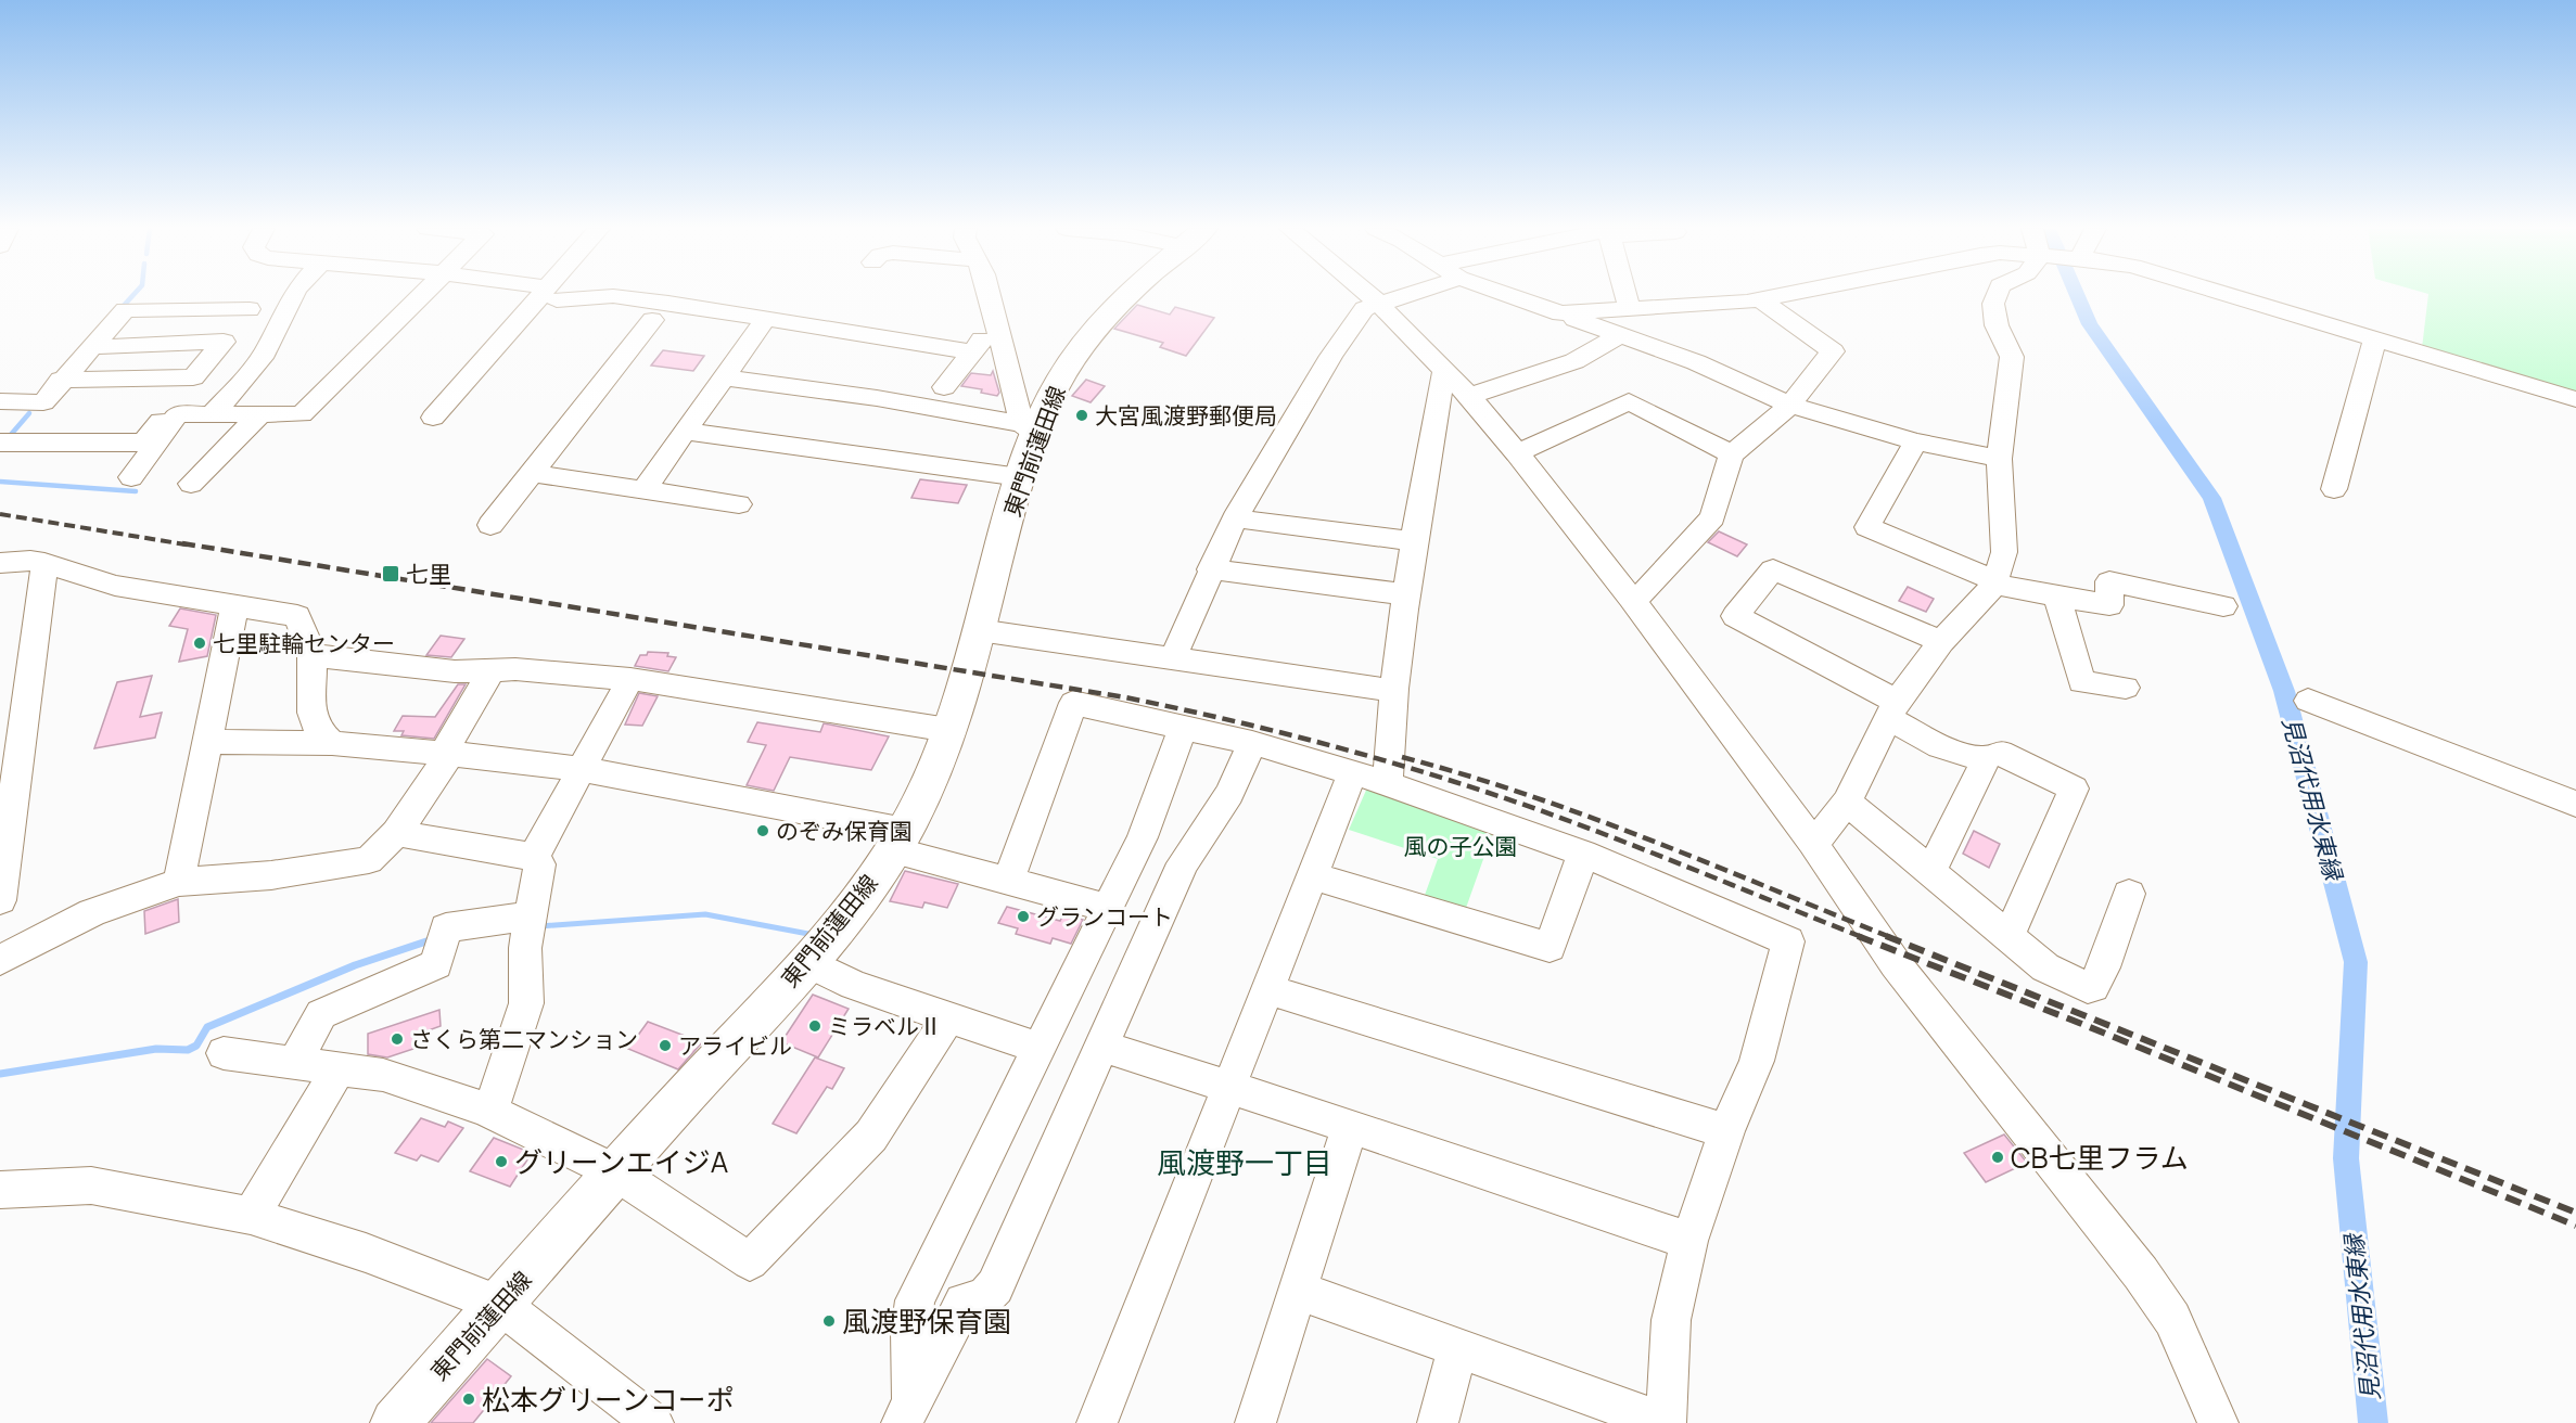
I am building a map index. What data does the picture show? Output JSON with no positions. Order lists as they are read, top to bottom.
{
  "streets": {
    "main road": ["東門前蓮田線"]
  },
  "districts": ["風渡野一丁目"],
  "water": ["見沼代用水東縁"],
  "parks": ["風の子公園"],
  "places": {
    "other": [
      "大宮風渡野郵便局",
      "七里駐輪センター",
      "のぞみ保育園",
      "グランコート",
      "ミラベルⅡ",
      "さくら第二マンション",
      "アライビル",
      "CB七里フラム",
      "グリーンエイジA",
      "風渡野保育園",
      "松本グリーンコーポ"
    ],
    "transit": ["七里"]
  }
}
